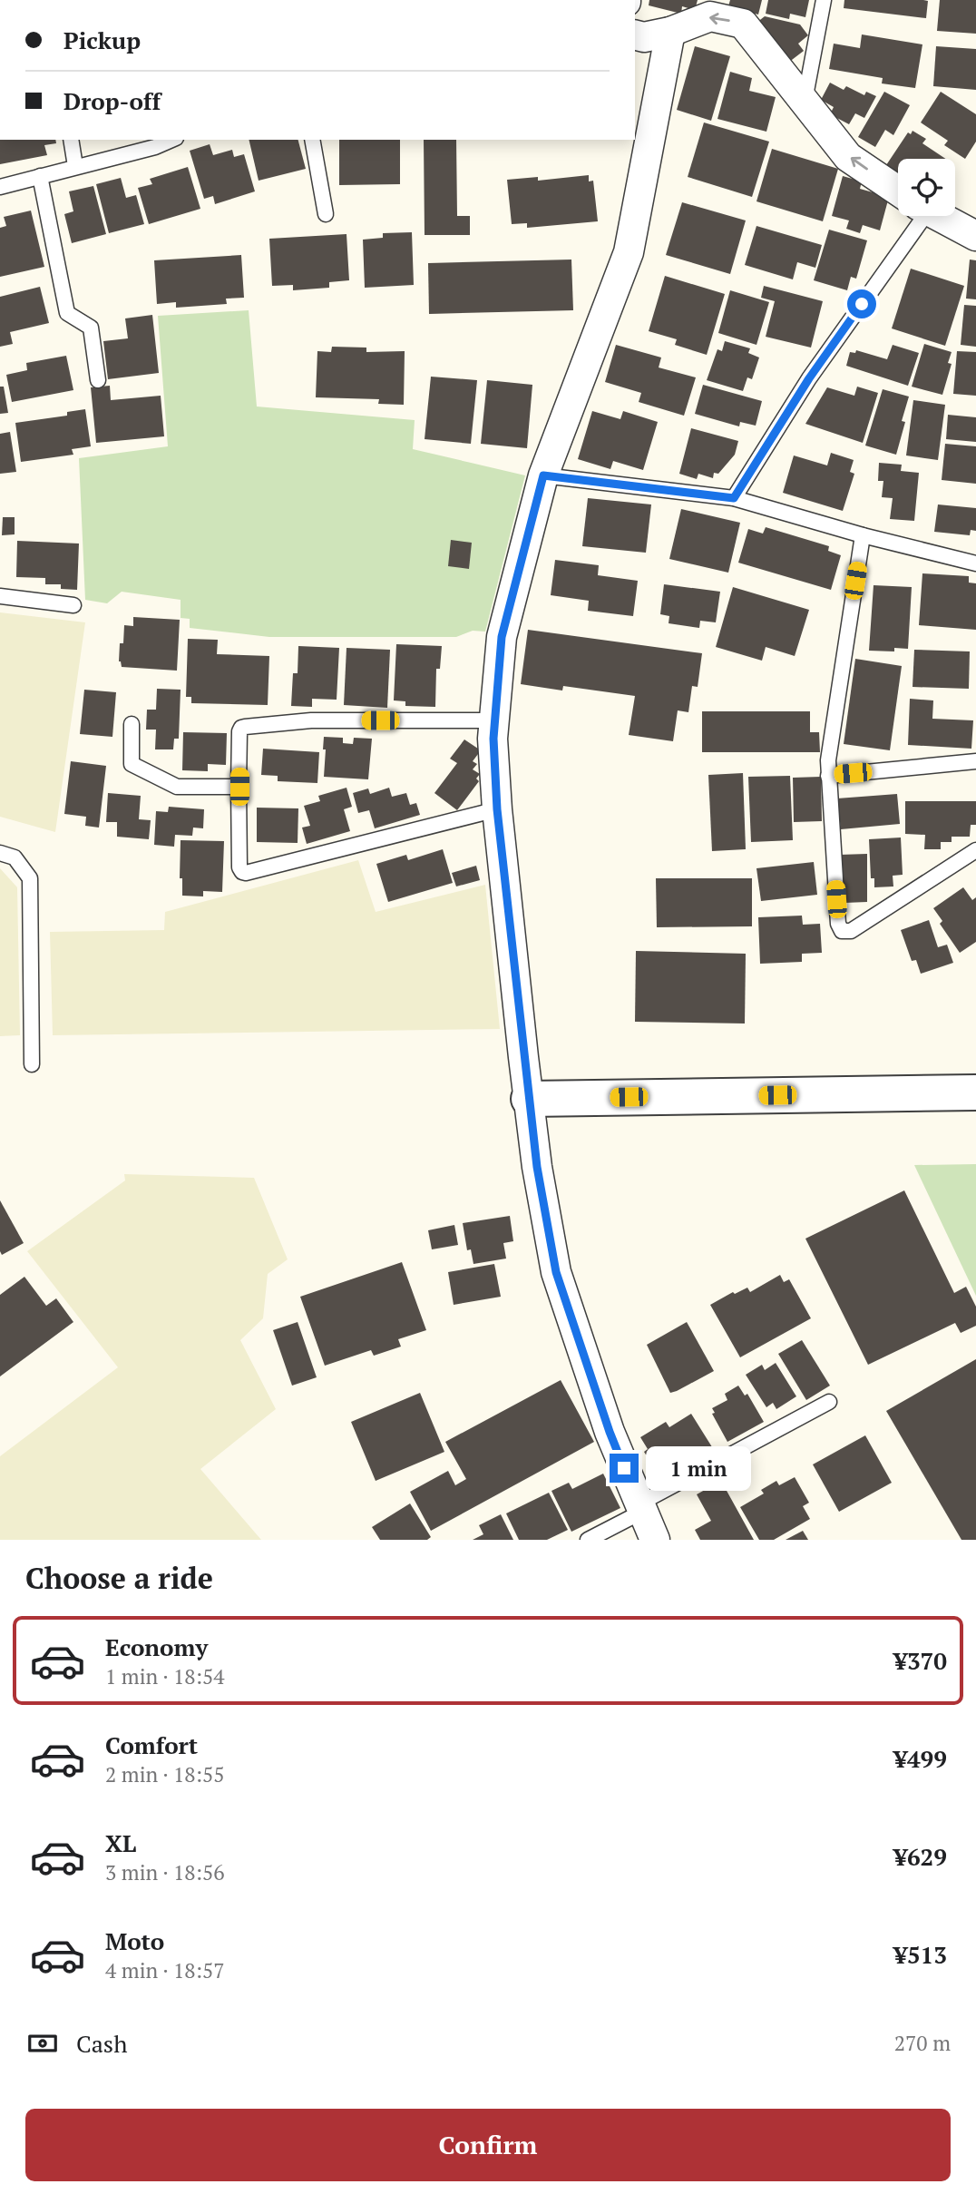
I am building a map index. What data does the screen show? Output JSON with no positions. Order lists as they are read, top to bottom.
{
  "page": {
    "banner": ["Pickup", "Drop-off"],
    "bubble": "1 min",
    "heading": "Choose a ride",
    "list": [
      {
        "name": "Economy",
        "note": "1 min · 18:54",
        "value": "¥370"
      },
      {
        "name": "Comfort",
        "note": "2 min · 18:55",
        "value": "¥499"
      },
      {
        "name": "XL",
        "note": "3 min · 18:56",
        "value": "¥629"
      },
      {
        "name": "Moto",
        "note": "4 min · 18:57",
        "value": "¥513"
      }
    ],
    "pay": ["Cash", "270 m"],
    "buttons": "Confirm"
  }
}
